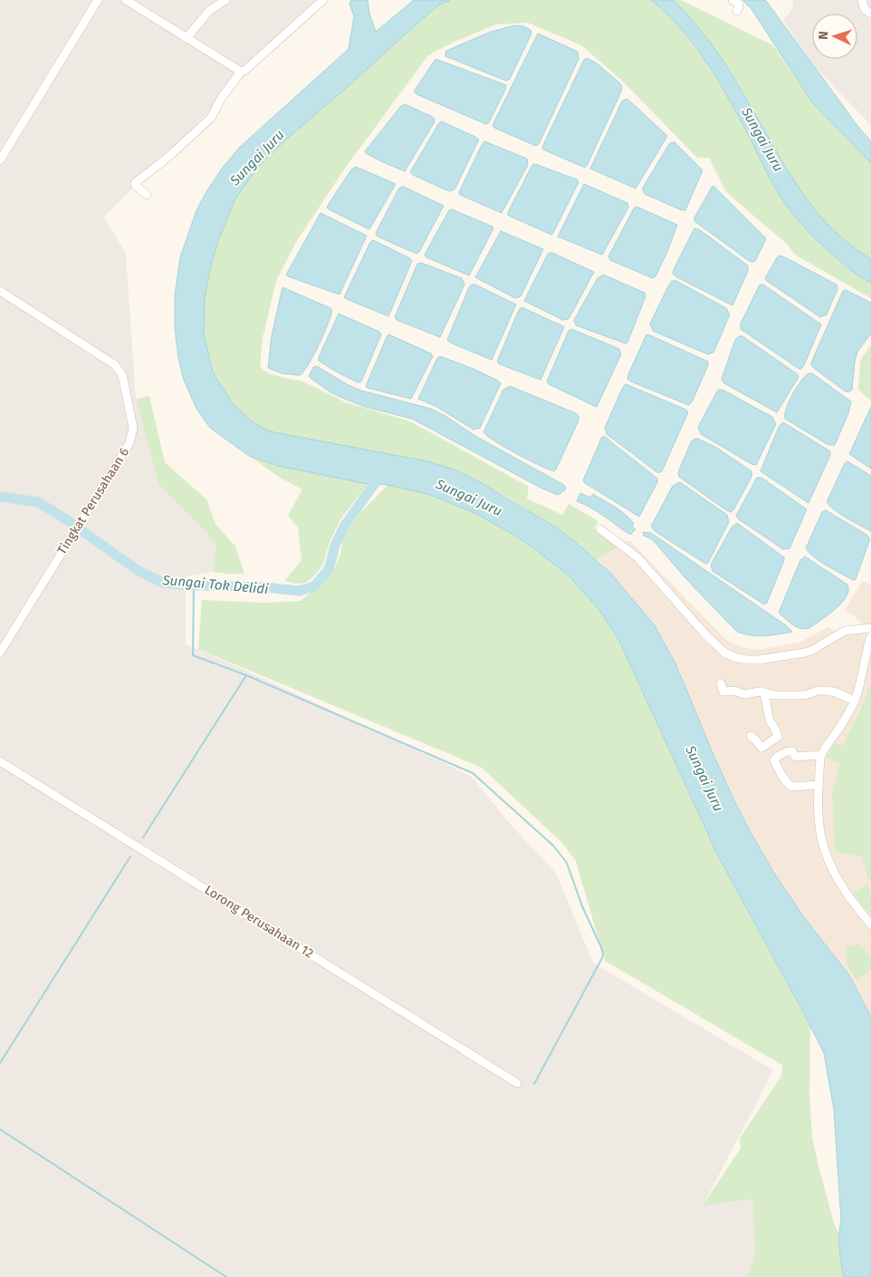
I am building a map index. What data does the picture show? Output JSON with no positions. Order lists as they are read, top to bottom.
{
  "streets": {
    "street": ["Tingkat Perusahaan 6", "Lorong Perusahaan 12"]
  },
  "water": ["Sungai Juru", "Sungai Tok Delidi"],
  "north": "left"
}
